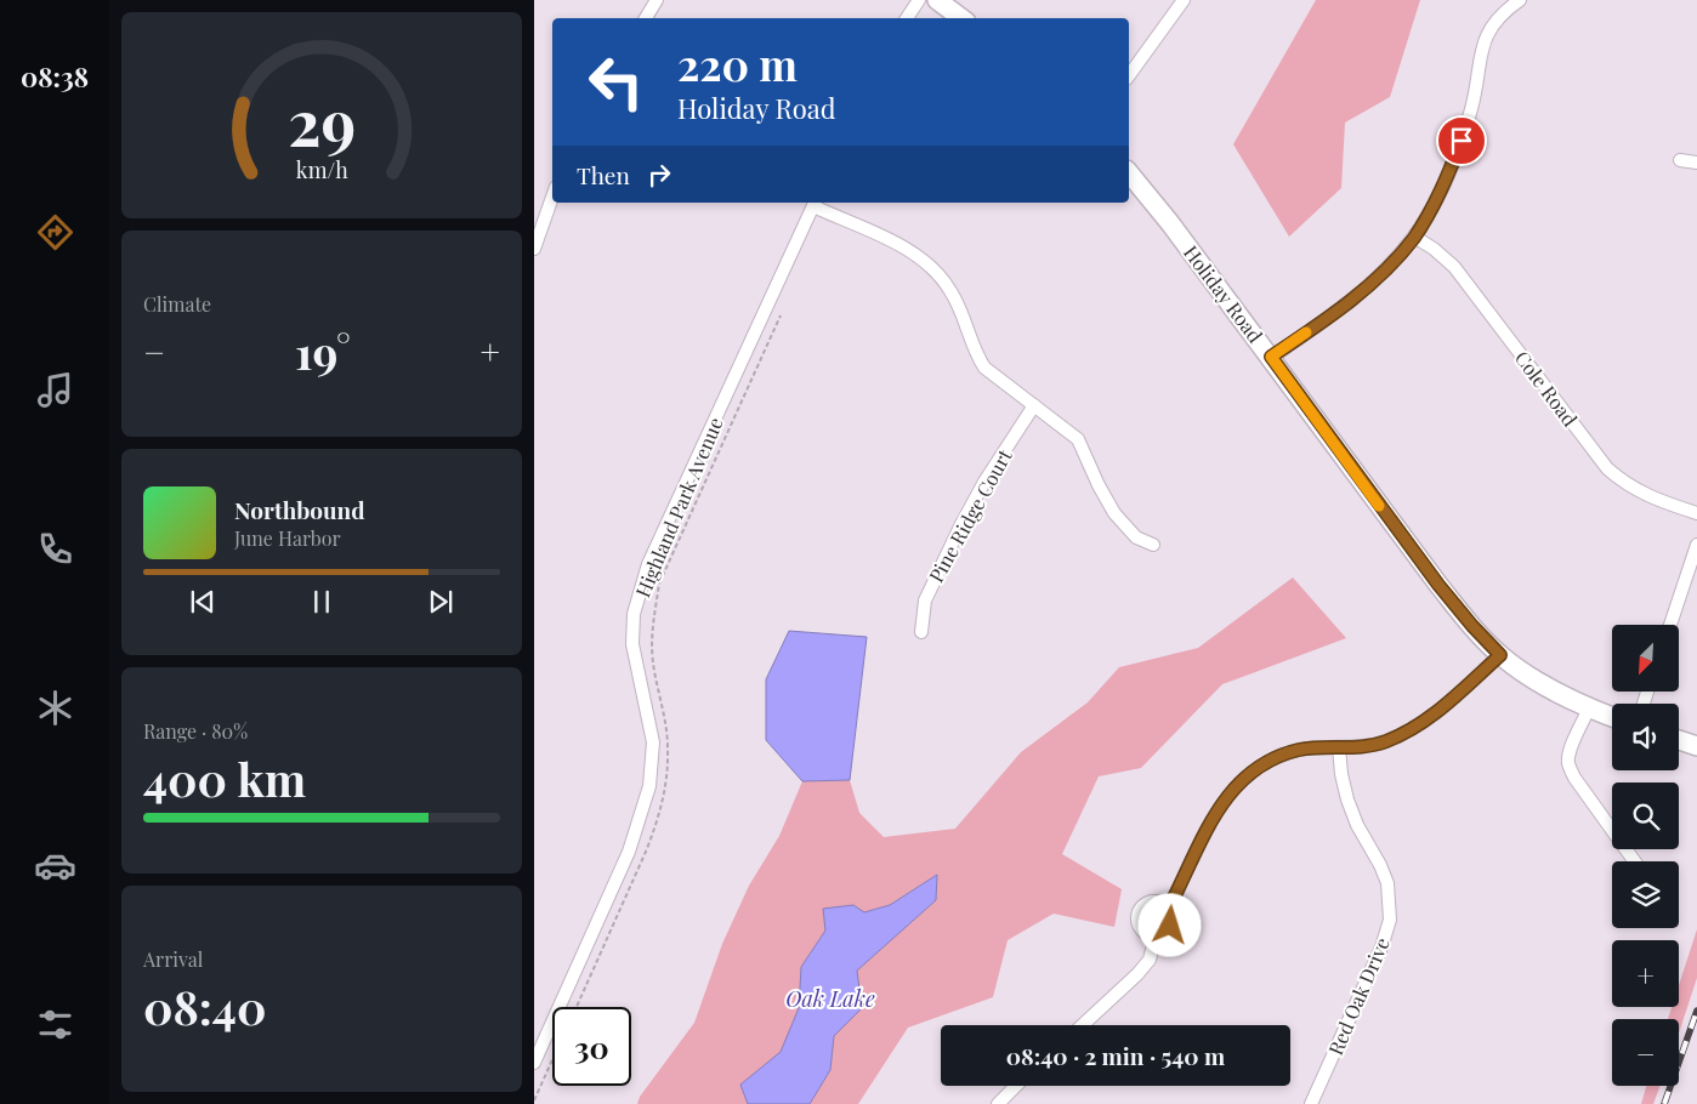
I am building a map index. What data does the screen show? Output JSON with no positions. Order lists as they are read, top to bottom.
{
  "streets": {
    "street": [
      "Holiday Road",
      "Cole Road",
      "Highland Park Avenue",
      "Pine Ridge Court",
      "Red Oak Drive"
    ]
  },
  "water": ["Oak Lake"],
  "north": "bottom left",
  "page": {
    "tabs": "08:38",
    "turn": ["220 m", "Holiday Road"],
    "then": "Then",
    "tile": [
      "Climate",
      ["Range · 80%", "400 km"],
      ["Arrival", "08:40"]
    ],
    "heat": ["−", "19°", "+"],
    "song": ["Northbound", "June Harbor"],
    "map_buttons": ["+", "−"],
    "limit": "30",
    "trip": "08:40 · 2 min · 540 m",
    "gauge": ["29", "km/h"]
  }
}
